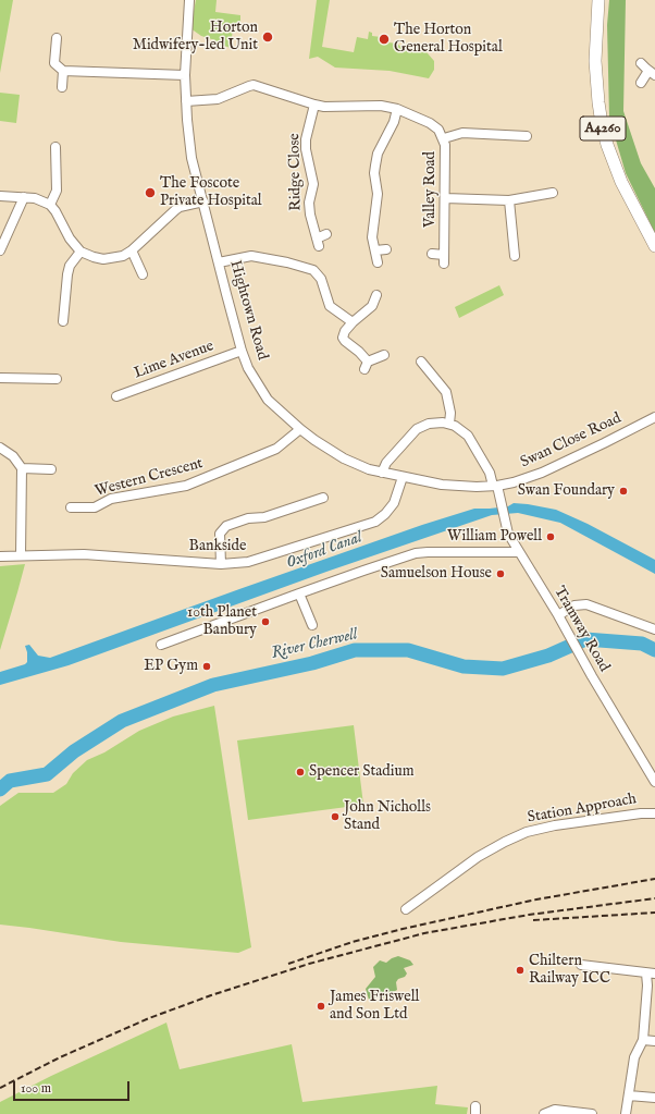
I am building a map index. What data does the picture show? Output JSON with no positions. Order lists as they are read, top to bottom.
{
  "streets": {
    "main road": ["A4260"],
    "street": [
      "Ridge Close",
      "Valley Road",
      "Hightown Road",
      "Lime Avenue",
      "Swan Close Road",
      "Western Crescent",
      "Bankside",
      "Tramway Road",
      "Station Approach"
    ]
  },
  "crossings": [
    ["Ridge Close", "Valley Road"],
    ["Valley Road", "Hightown Road"],
    ["Hightown Road", "Lime Avenue"],
    ["Hightown Road", "Swan Close Road"],
    ["Hightown Road", "Western Crescent"],
    ["Hightown Road", "Bankside"],
    ["Hightown Road", "Tramway Road"],
    ["Swan Close Road", "Tramway Road"]
  ],
  "water": ["Oxford Canal", "River Cherwell"],
  "places": [
    "Horton Midwifery-led Unit",
    "The Horton General Hospital",
    "The Foscote Private Hospital",
    "Swan Foundary",
    "William Powell",
    "Samuelson House",
    "10th Planet Banbury",
    "EP Gym",
    "Spencer Stadium",
    "John Nicholls Stand",
    "Chiltern Railway ICC",
    "James Friswell and Son Ltd"
  ],
  "scale_bar": "100 m"
}
